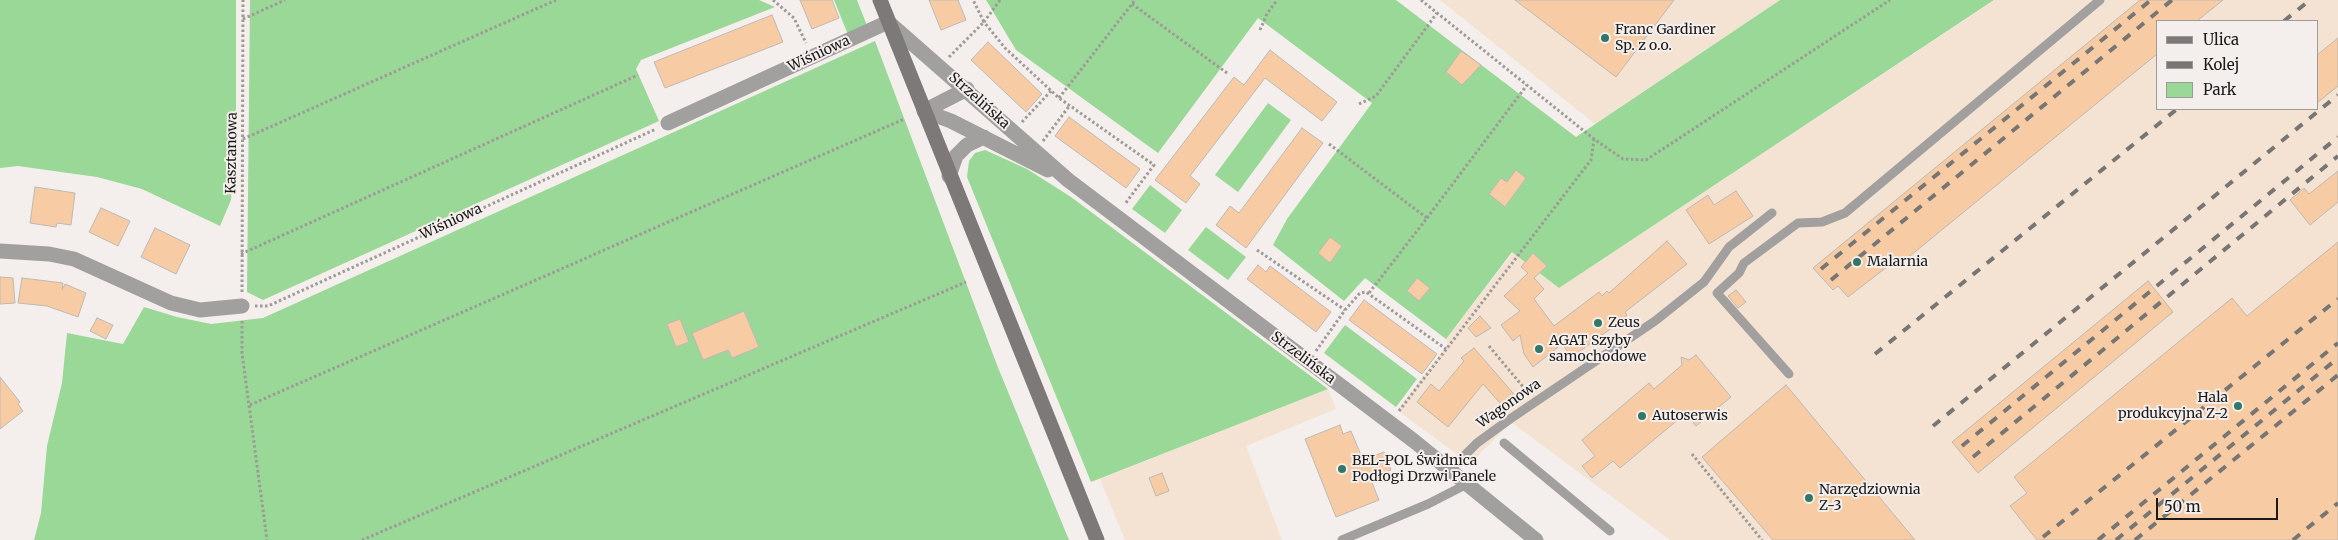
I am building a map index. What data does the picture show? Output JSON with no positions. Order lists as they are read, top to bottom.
{
  "streets": {
    "street": ["Wiśniowa", "Strzelińska"],
    "lane": ["Wagonowa"],
    "path": ["Kasztanowa"]
  },
  "crossings": [
    ["Wiśniowa", "Strzelińska"],
    ["Wiśniowa", "Kasztanowa"],
    ["Strzelińska", "Wagonowa"]
  ],
  "places": [
    "Franc Gardiner Sp. z o.o.",
    "Malarnia",
    "Zeus",
    "AGAT Szyby samochodowe",
    "Hala produkcyjna Z-2",
    "Autoserwis",
    "BEL-POL Świdnica Podłogi Drzwi Panele",
    "Narzędziownia Z-3"
  ],
  "legend": ["Ulica", "Kolej", "Park"],
  "scale_bar": "50 m"
}
